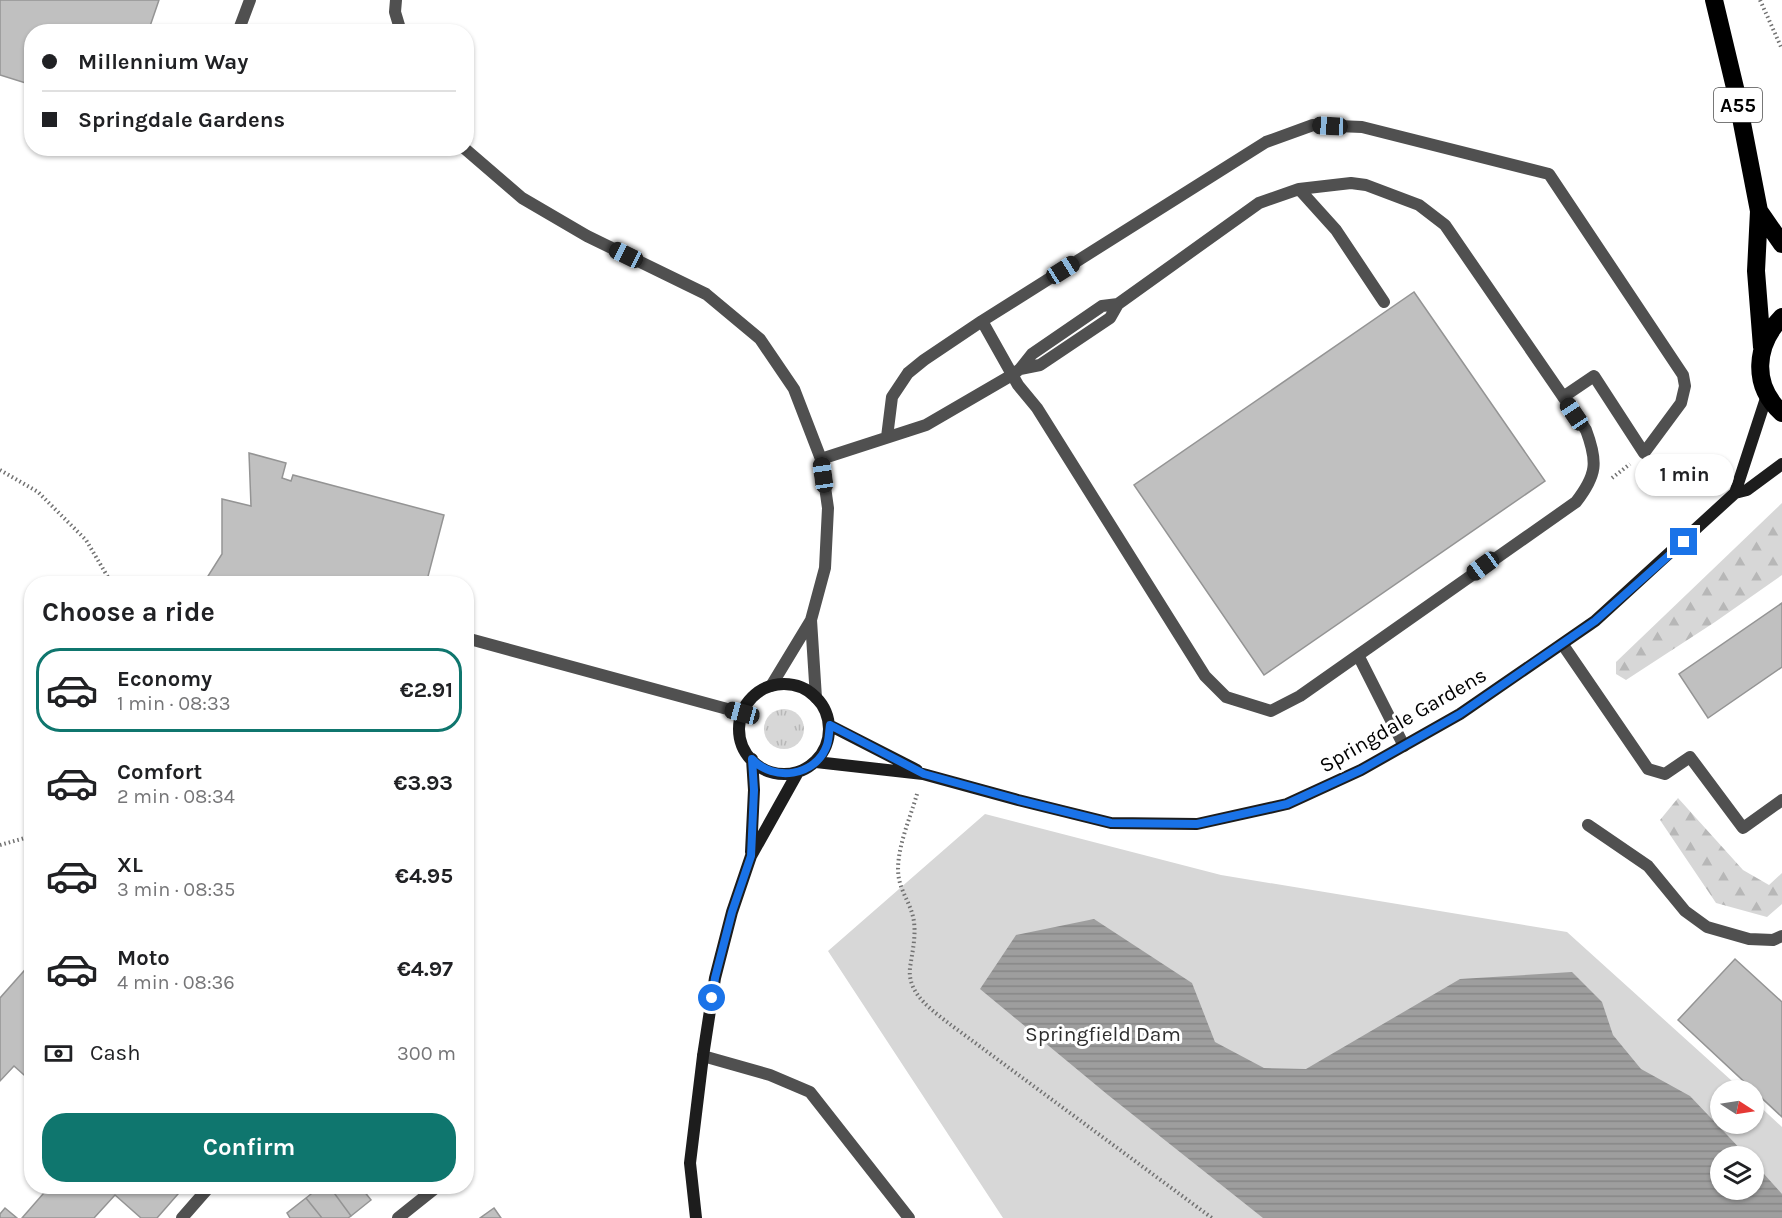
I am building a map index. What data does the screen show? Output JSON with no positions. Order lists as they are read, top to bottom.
{
  "streets": {
    "highway": ["A55"],
    "street": ["Springdale Gardens"]
  },
  "parks": ["Springfield Dam"],
  "north": "right",
  "page": {
    "banner": ["Millennium Way", "Springdale Gardens"],
    "bubble": "1 min",
    "heading": "Choose a ride",
    "list": [
      {
        "name": "Economy",
        "note": "1 min · 08:33",
        "value": "€2.91"
      },
      {
        "name": "Comfort",
        "note": "2 min · 08:34",
        "value": "€3.93"
      },
      {
        "name": "XL",
        "note": "3 min · 08:35",
        "value": "€4.95"
      },
      {
        "name": "Moto",
        "note": "4 min · 08:36",
        "value": "€4.97"
      }
    ],
    "pay": ["Cash", "300 m"],
    "buttons": "Confirm"
  }
}
